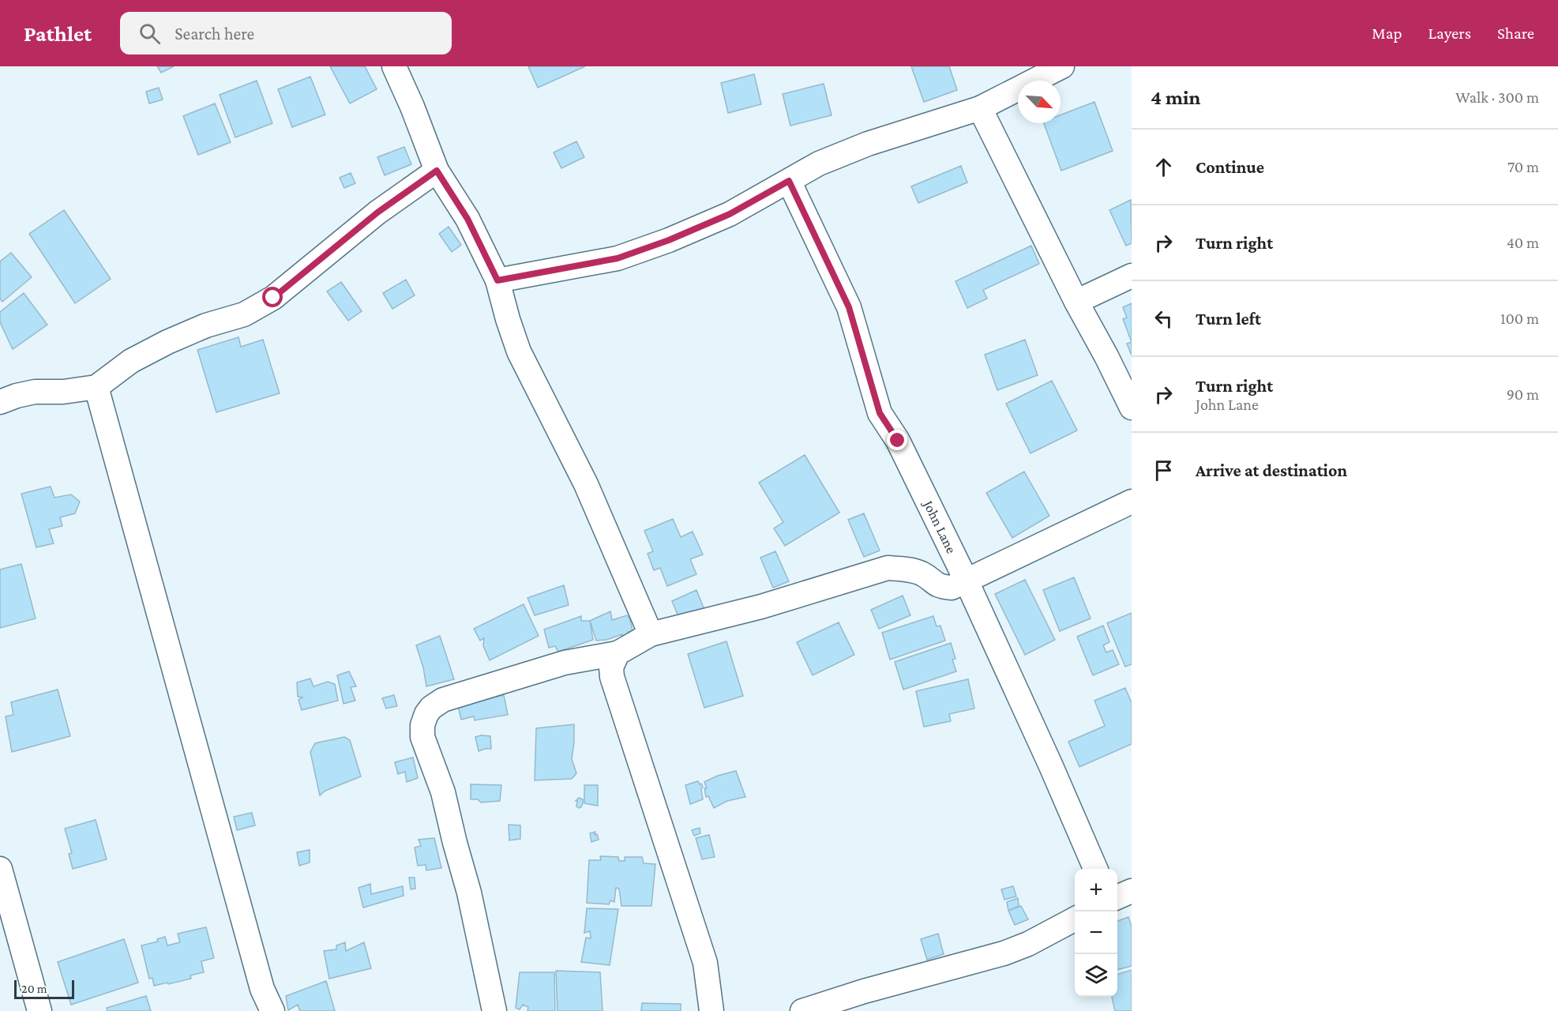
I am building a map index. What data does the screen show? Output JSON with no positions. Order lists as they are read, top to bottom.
{
  "streets": {
    "street": ["John Lane"]
  },
  "scale_bar": "20 m",
  "north": "bottom right",
  "page": {
    "header": "Pathlet",
    "search": "Search here",
    "nav": ["Map", "Layers", "Share"],
    "heading": ["4 min", "Walk · 300 m"],
    "list": [
      ["Continue", "70 m"],
      ["Turn right", "40 m"],
      ["Turn left", "100 m"],
      ["Turn right", "John Lane", "90 m"],
      "Arrive at destination"
    ],
    "map_buttons": ["+", "−"],
    "scale": "20 m"
  }
}
